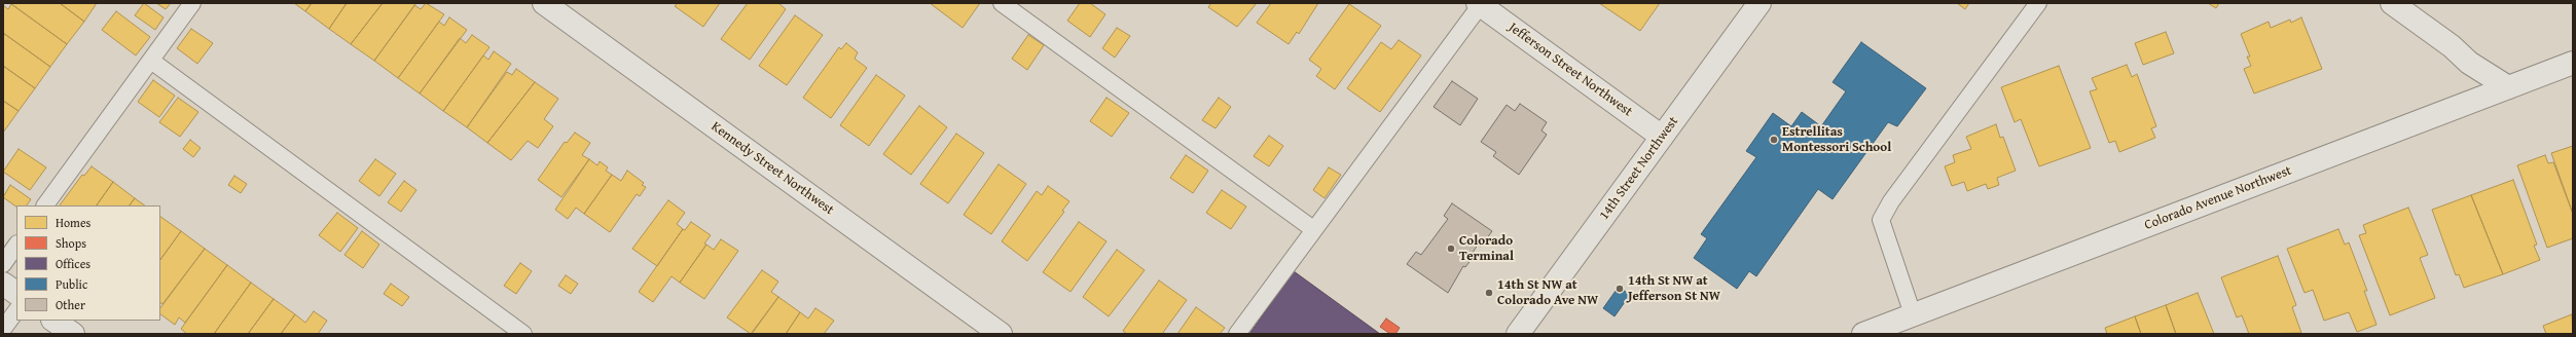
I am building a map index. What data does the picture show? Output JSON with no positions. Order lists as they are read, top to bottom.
{
  "streets": {
    "street": [
      "Jefferson Street Northwest",
      "Kennedy Street Northwest",
      "14th Street Northwest",
      "Colorado Avenue Northwest"
    ]
  },
  "crossings": [
    ["Jefferson Street Northwest", "14th Street Northwest"]
  ],
  "places": [
    "Estrellitas Montessori School",
    "Colorado Terminal",
    "14th St NW at Jefferson St NW",
    "14th St NW at Colorado Ave NW"
  ],
  "legend": [
    "Homes",
    "Shops",
    "Offices",
    "Public",
    "Other"
  ]
}
